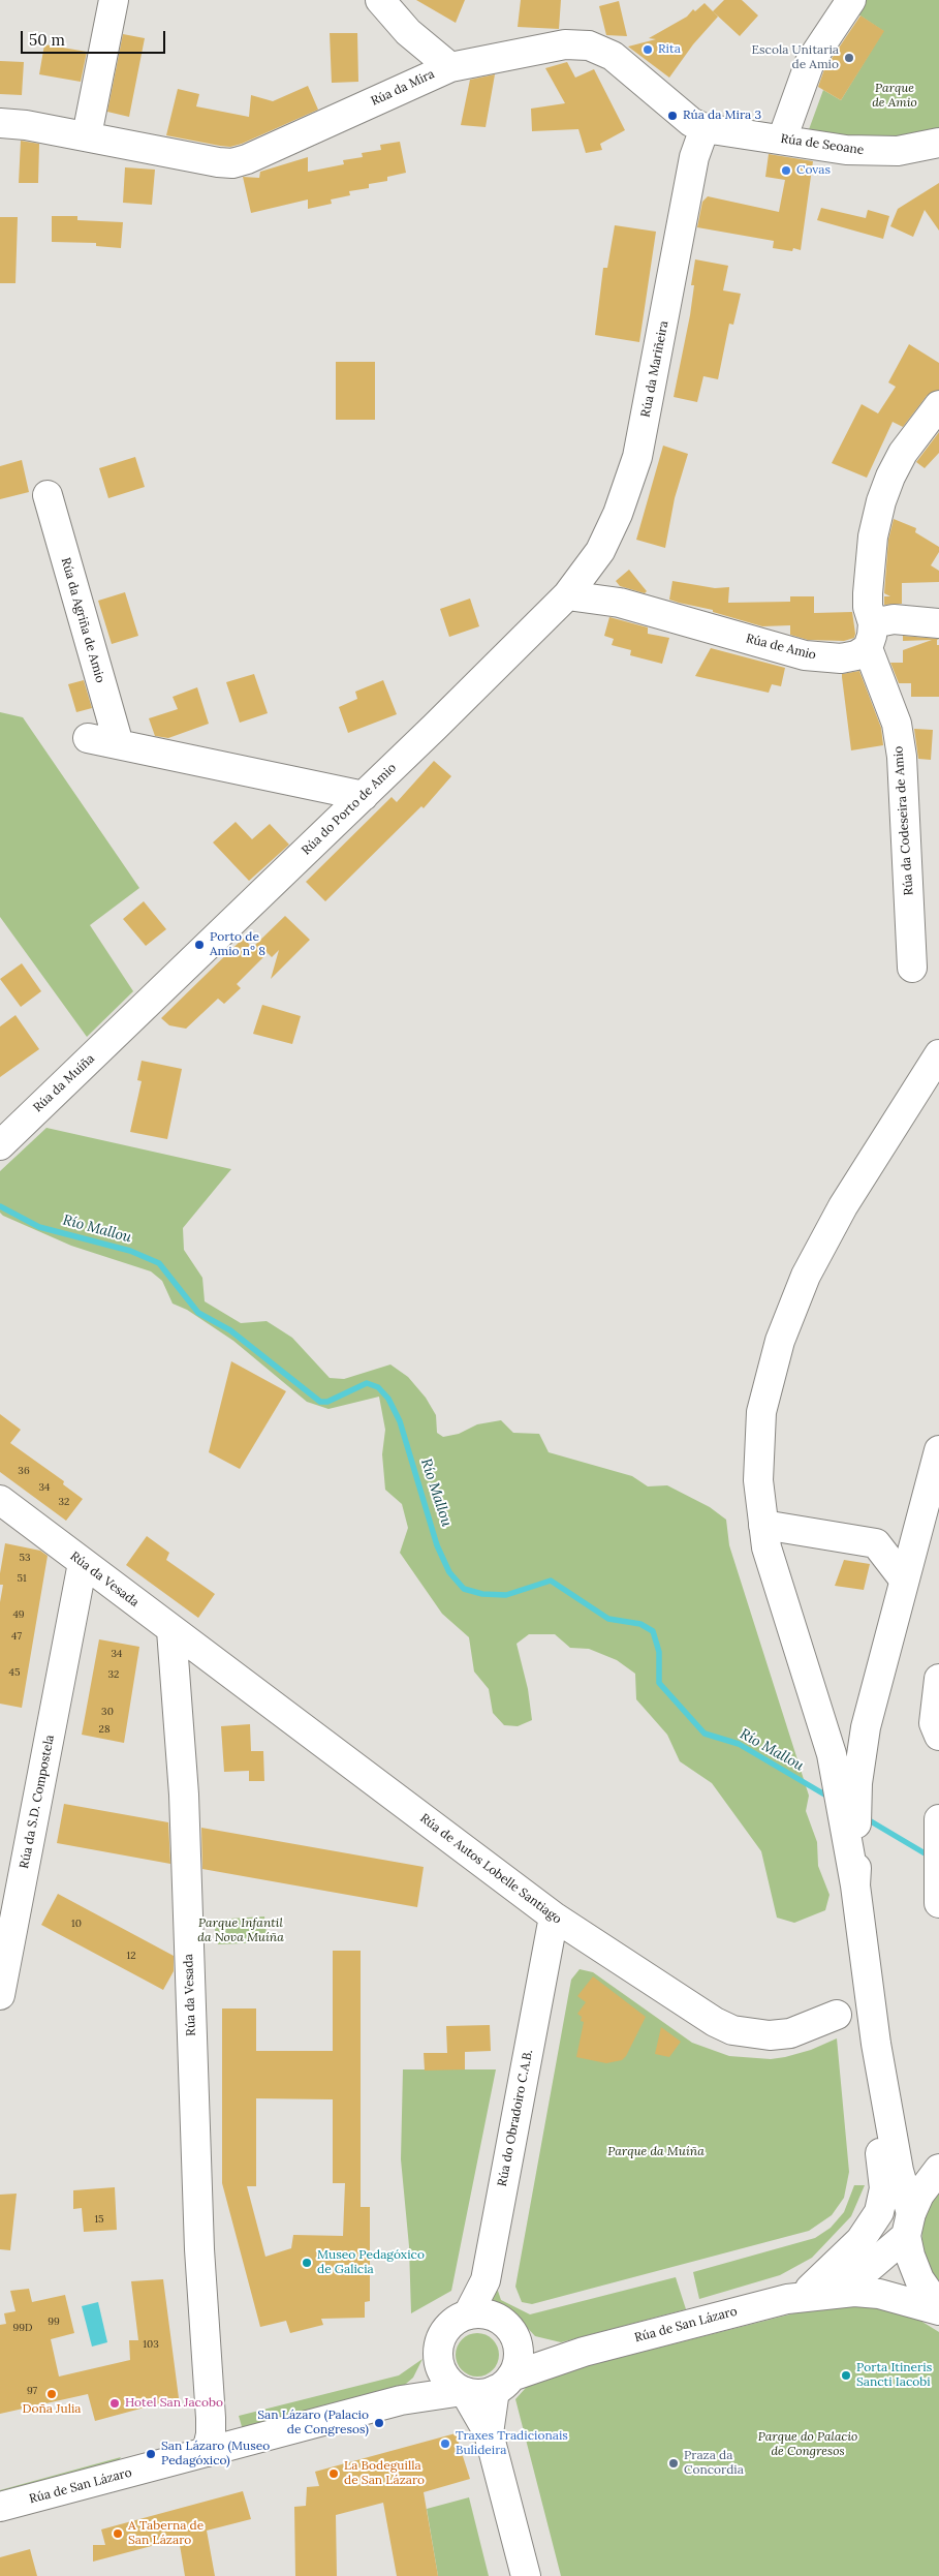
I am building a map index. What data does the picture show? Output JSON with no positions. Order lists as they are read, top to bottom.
{
  "streets": {
    "main road": [
      "Rúa da Mira",
      "Rúa de Seoane",
      "Rúa da Mariñeira",
      "Rúa da Agriña de Amio",
      "Rúa de Amio",
      "Rúa do Porto de Amio",
      "Rúa da Codeseira de Amio",
      "Rúa da Muíña",
      "Rúa da Vesada",
      "Rúa da S.D. Compostela",
      "Rúa de Autos Lobelle Santiago",
      "Rúa do Obradoiro C.A.B.",
      "Rúa de San Lázaro"
    ]
  },
  "crossings": [
    ["Rúa da Mira", "Rúa de Seoane"],
    ["Rúa da Mira", "Rúa da Mariñeira"],
    ["Rúa de Seoane", "Rúa da Mariñeira"],
    ["Rúa da Mariñeira", "Rúa de Amio"],
    ["Rúa da Mariñeira", "Rúa do Porto de Amio"],
    ["Rúa de Amio", "Rúa do Porto de Amio"],
    ["Rúa de Amio", "Rúa da Codeseira de Amio"],
    ["Rúa do Porto de Amio", "Rúa da Muíña"],
    ["Rúa da Vesada", "Rúa da S.D. Compostela"],
    ["Rúa da Vesada", "Rúa de Autos Lobelle Santiago"],
    ["Rúa da Vesada", "Rúa de San Lázaro"],
    ["Rúa de Autos Lobelle Santiago", "Rúa do Obradoiro C.A.B."],
    ["Rúa do Obradoiro C.A.B.", "Rúa de San Lázaro"]
  ],
  "water": ["Río Mallou"],
  "parks": [
    "Parque de Amio",
    "Parque Infantil da Nova Muíña",
    "Parque da Muíña",
    "Parque do Palacio de Congresos"
  ],
  "places": [
    "Rita",
    "Escola Unitaria de Amio",
    "Rúa da Mira 3",
    "Covas",
    "Porto de Amio nº 8",
    "Museo Pedagóxico de Galicia",
    "Porta Itineris Sancti Iacobi",
    "Doña Julia",
    "Hotel San Jacobo",
    "San Lázaro (Palacio de Congresos)",
    "Traxes Tradicionais Bulideira",
    "San Lázaro (Museo Pedagóxico)",
    "Praza da Concordia",
    "La Bodeguilla de San Lázaro",
    "A Taberna de San Lázaro"
  ],
  "house_numbers": [
    "36",
    "34",
    "32",
    "53",
    "51",
    "49",
    "47",
    "34",
    "45",
    "32",
    "30",
    "28",
    "10",
    "12",
    "15",
    "99",
    "99D",
    "103",
    "97"
  ],
  "scale_bar": "50 m"
}
